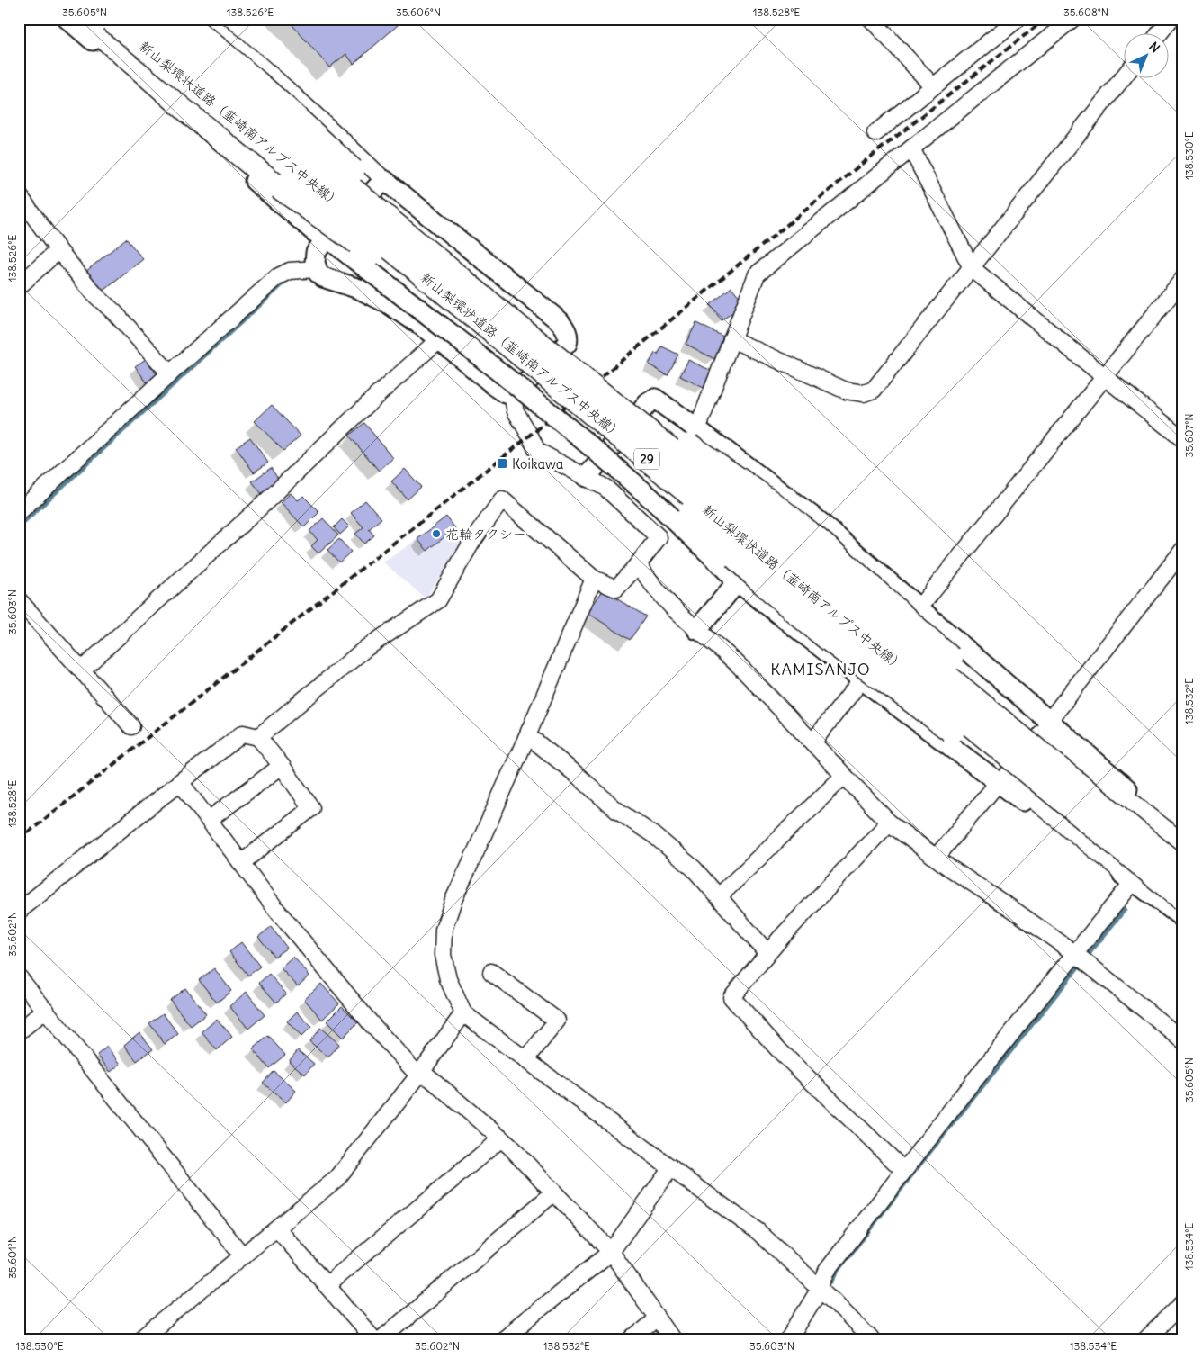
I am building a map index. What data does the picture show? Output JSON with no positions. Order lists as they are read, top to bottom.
{
  "streets": {
    "highway": ["新山梨環状道路（韮崎南アルプス中央線）", "29"]
  },
  "districts": ["KAMISANJO"],
  "places": {
    "transit": ["Koikawa"],
    "other": ["花輪タクシー"]
  },
  "north": "top right",
  "coordinates": [
    "35.605°N",
    "138.526°E",
    "35.606°N",
    "138.528°E",
    "35.608°N",
    "138.530°E",
    "35.607°N",
    "35.603°N",
    "138.532°E",
    "35.602°N",
    "138.534°E",
    "35.601°N"
  ]
}
